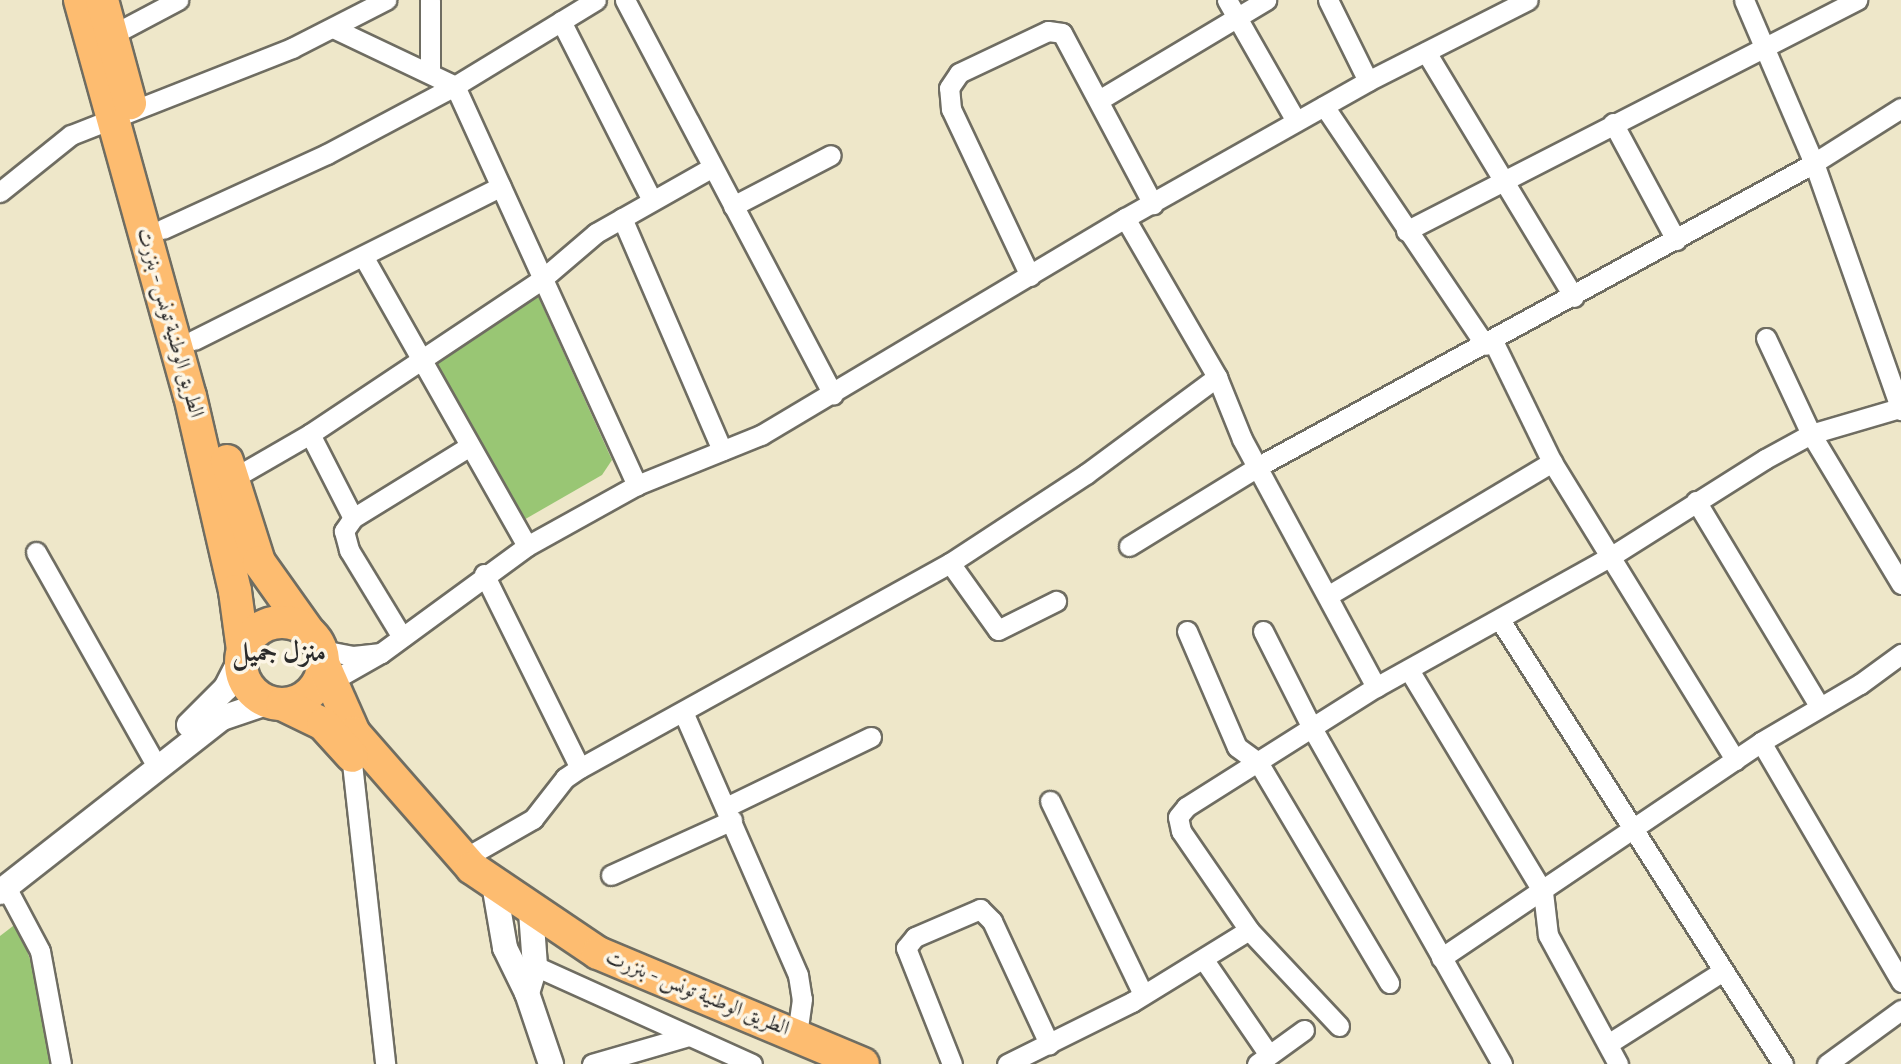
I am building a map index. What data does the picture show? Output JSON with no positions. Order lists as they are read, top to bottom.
{
  "streets": {
    "main road": ["الطريق الوطنية تونس - بنزرت"]
  },
  "districts": ["منزل جميل"]
}
